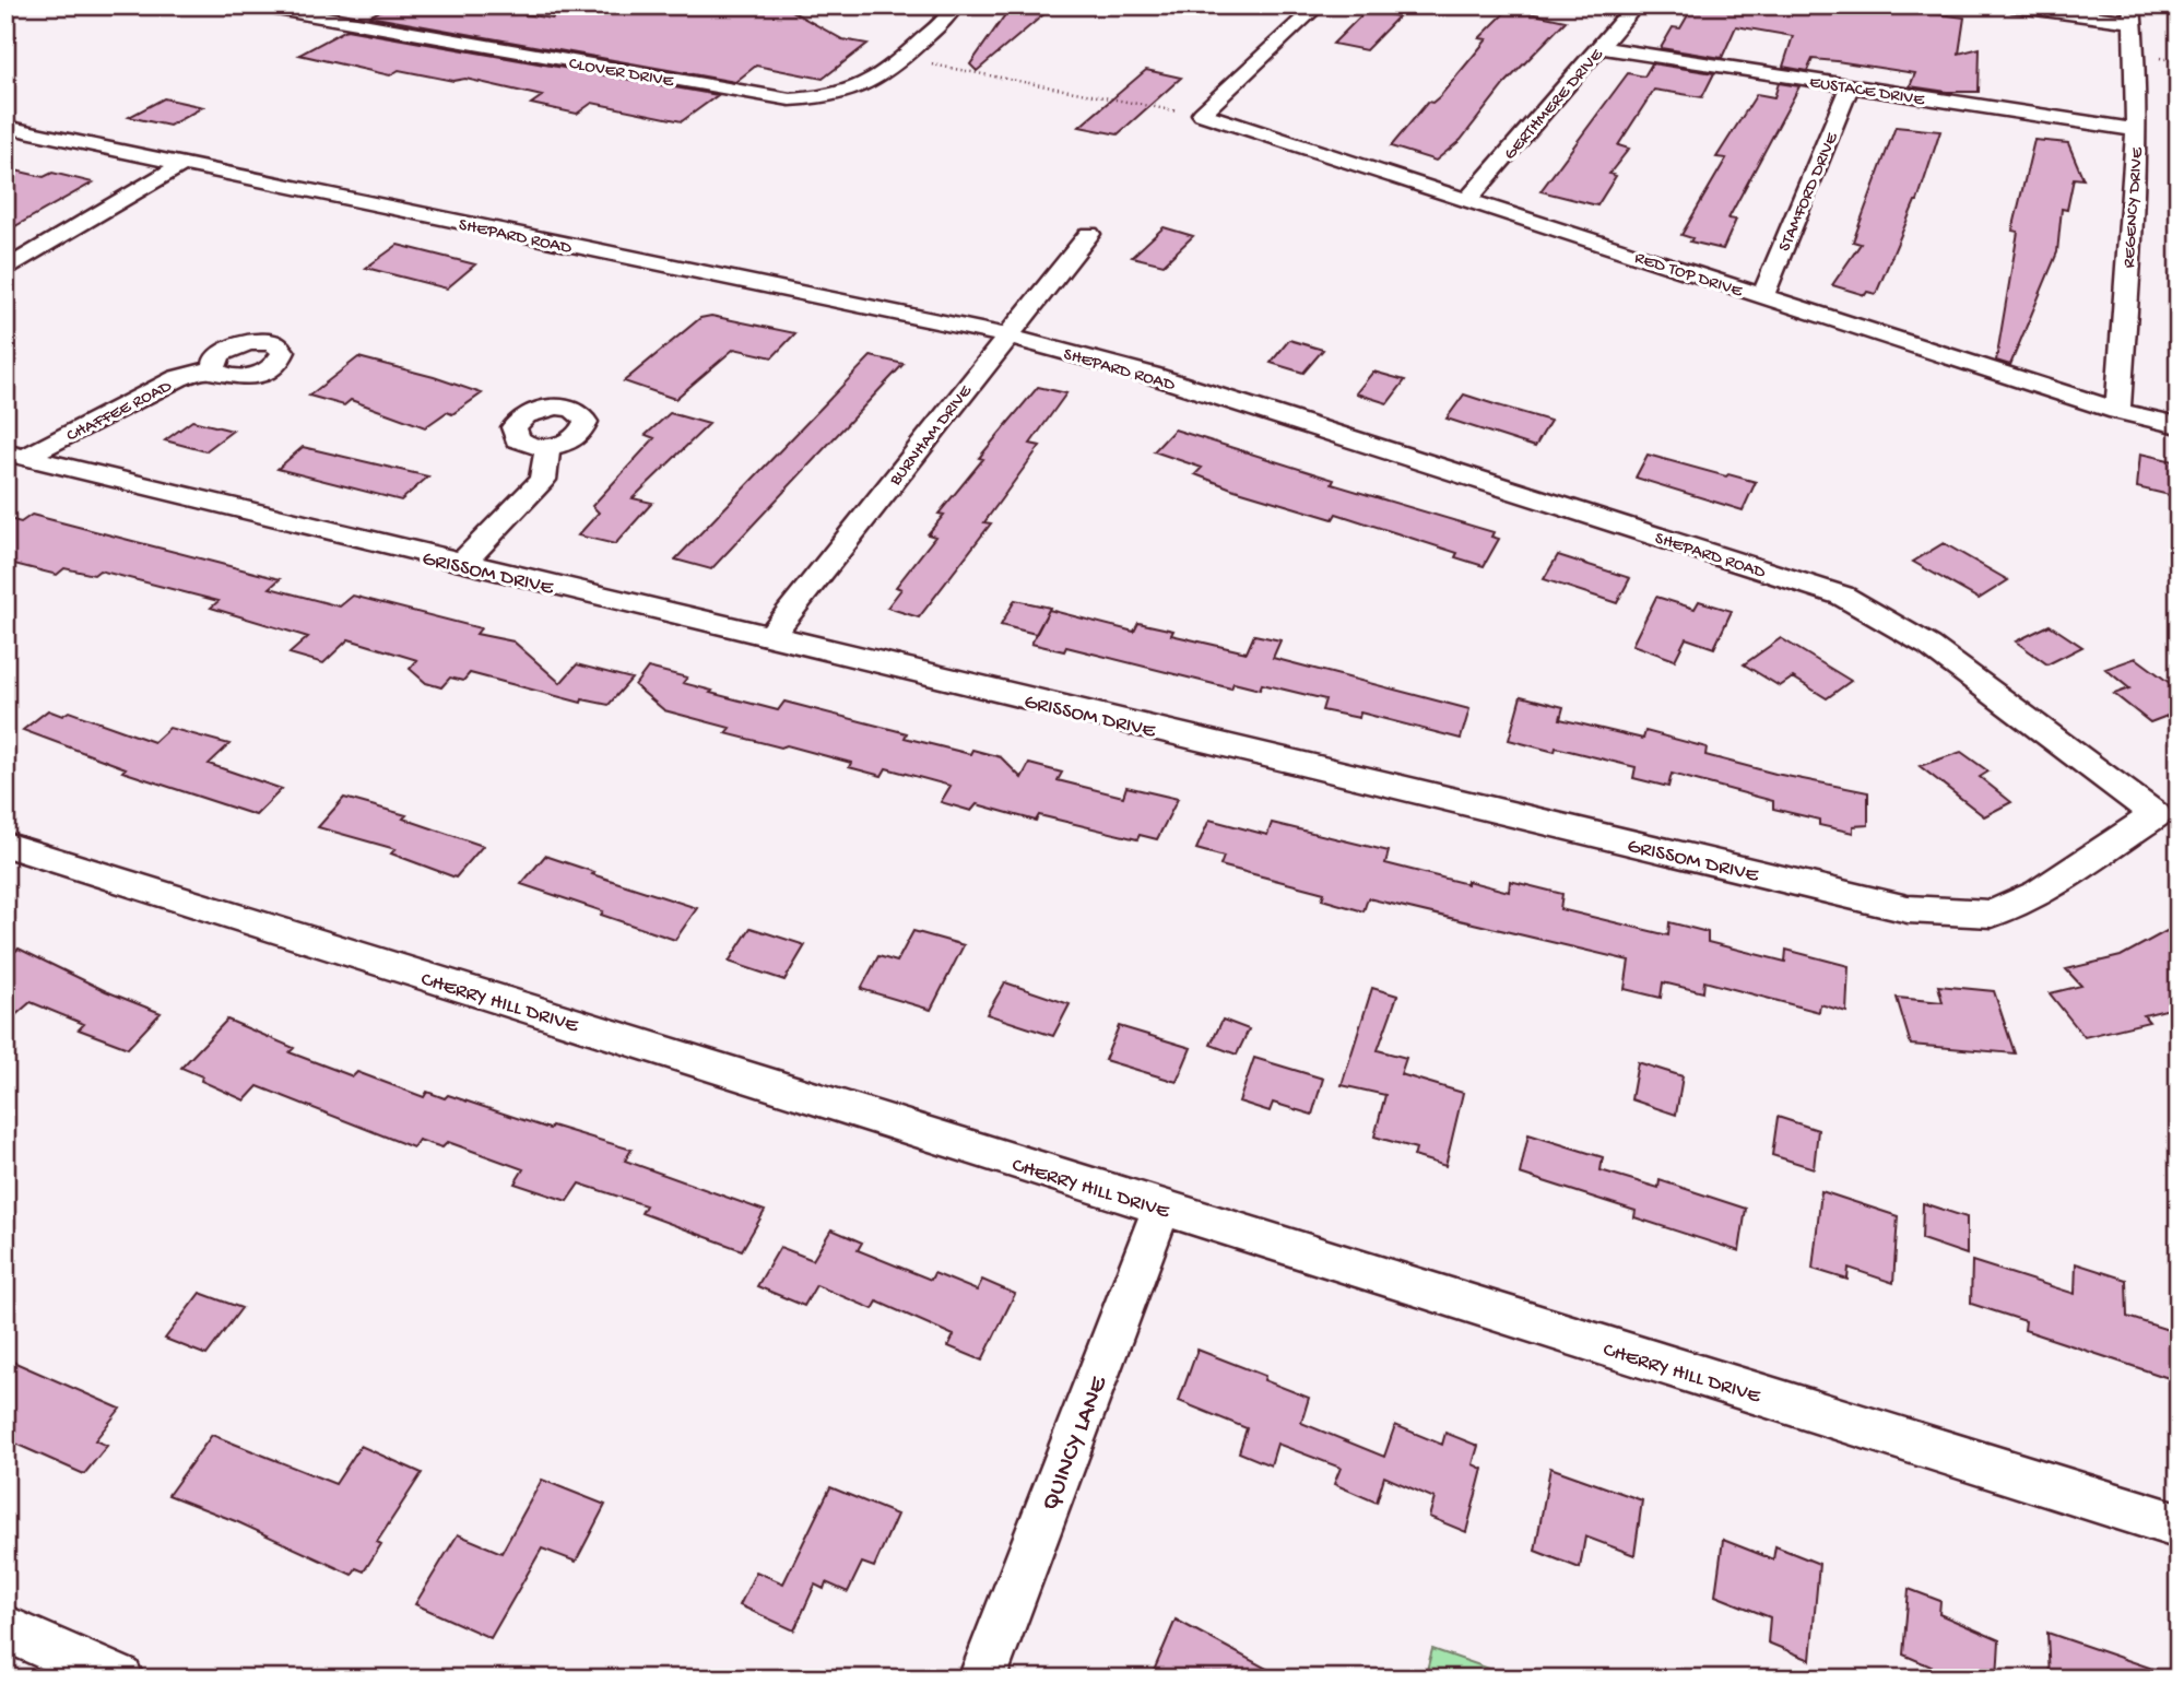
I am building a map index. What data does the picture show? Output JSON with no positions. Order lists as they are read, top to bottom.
{
  "streets": {
    "street": [
      "CLOVER DRIVE",
      "EUSTACE DRIVE",
      "GERTHMERE DRIVE",
      "STAMFORD DRIVE",
      "REGENCY DRIVE",
      "SHEPARD ROAD",
      "RED TOP DRIVE",
      "CHAFFEE ROAD",
      "BURNHAM DRIVE",
      "GRISSOM DRIVE",
      "CHERRY HILL DRIVE",
      "QUINCY LANE"
    ]
  },
  "crossings": [
    ["EUSTACE DRIVE", "GERTHMERE DRIVE"],
    ["EUSTACE DRIVE", "STAMFORD DRIVE"],
    ["EUSTACE DRIVE", "REGENCY DRIVE"],
    ["GERTHMERE DRIVE", "RED TOP DRIVE"],
    ["STAMFORD DRIVE", "RED TOP DRIVE"],
    ["REGENCY DRIVE", "RED TOP DRIVE"],
    ["SHEPARD ROAD", "BURNHAM DRIVE"],
    ["SHEPARD ROAD", "GRISSOM DRIVE"],
    ["CHAFFEE ROAD", "GRISSOM DRIVE"],
    ["BURNHAM DRIVE", "GRISSOM DRIVE"],
    ["CHERRY HILL DRIVE", "QUINCY LANE"]
  ]
}
